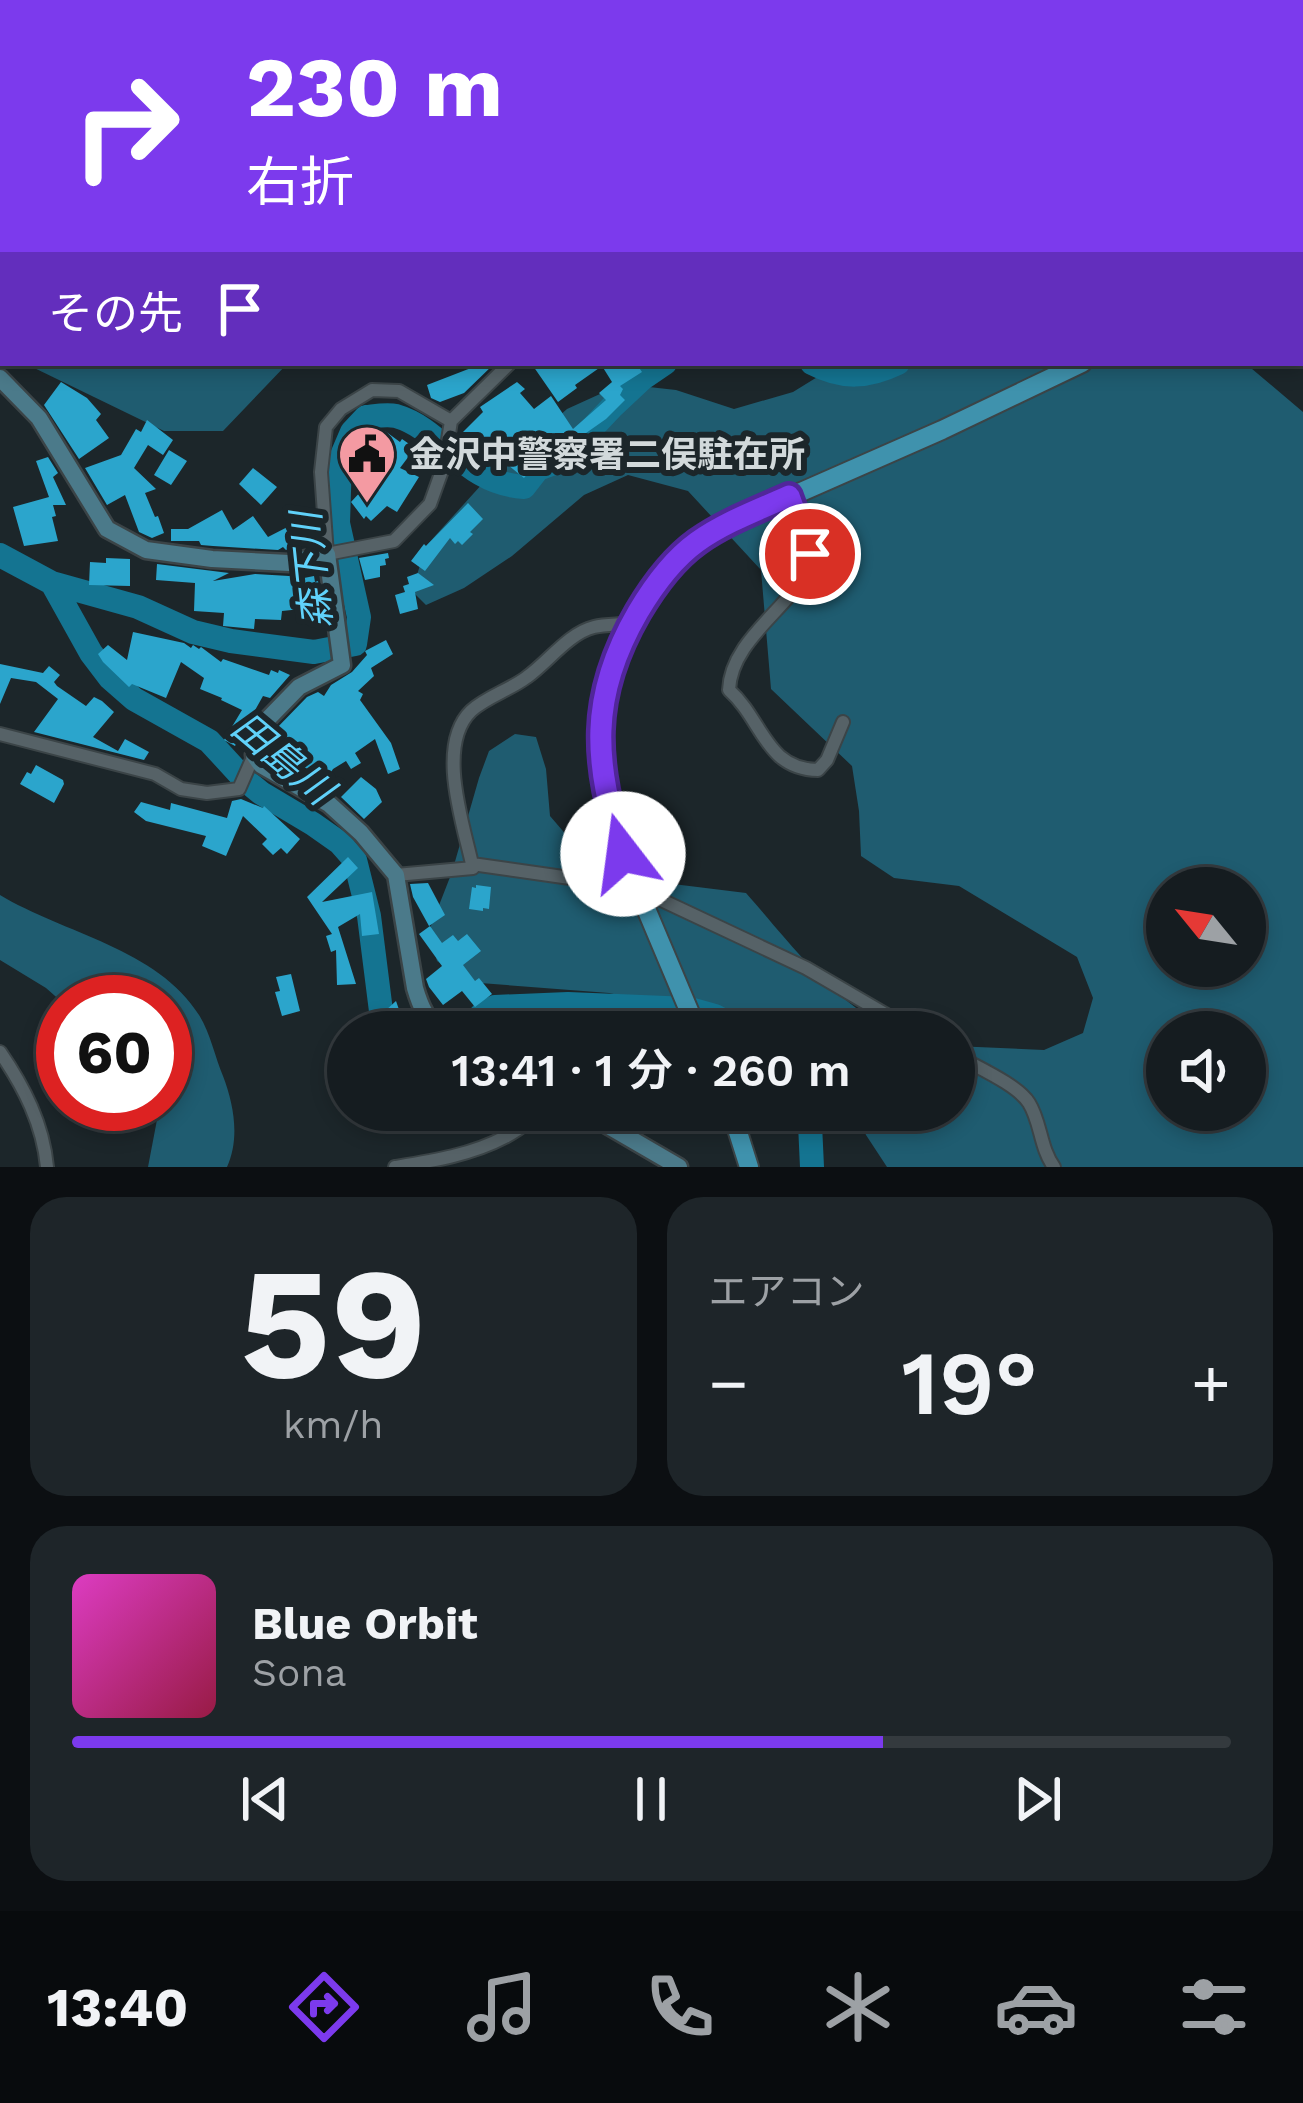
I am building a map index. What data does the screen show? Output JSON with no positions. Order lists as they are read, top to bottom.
{
  "water": ["森下川", "田島川"],
  "places": {
    "public building": ["金沢中警察署二俣駐在所"]
  },
  "north": "top left",
  "page": {
    "turn": ["230 m", "右折"],
    "then": "その先",
    "limit": "60",
    "trip": "13:41 · 1 分 · 260 m",
    "tile": [
      ["59", "km/h"],
      "エアコン"
    ],
    "heat": ["−", "19°", "+"],
    "song": ["Blue Orbit", "Sona"],
    "tabs": "13:40"
  }
}
